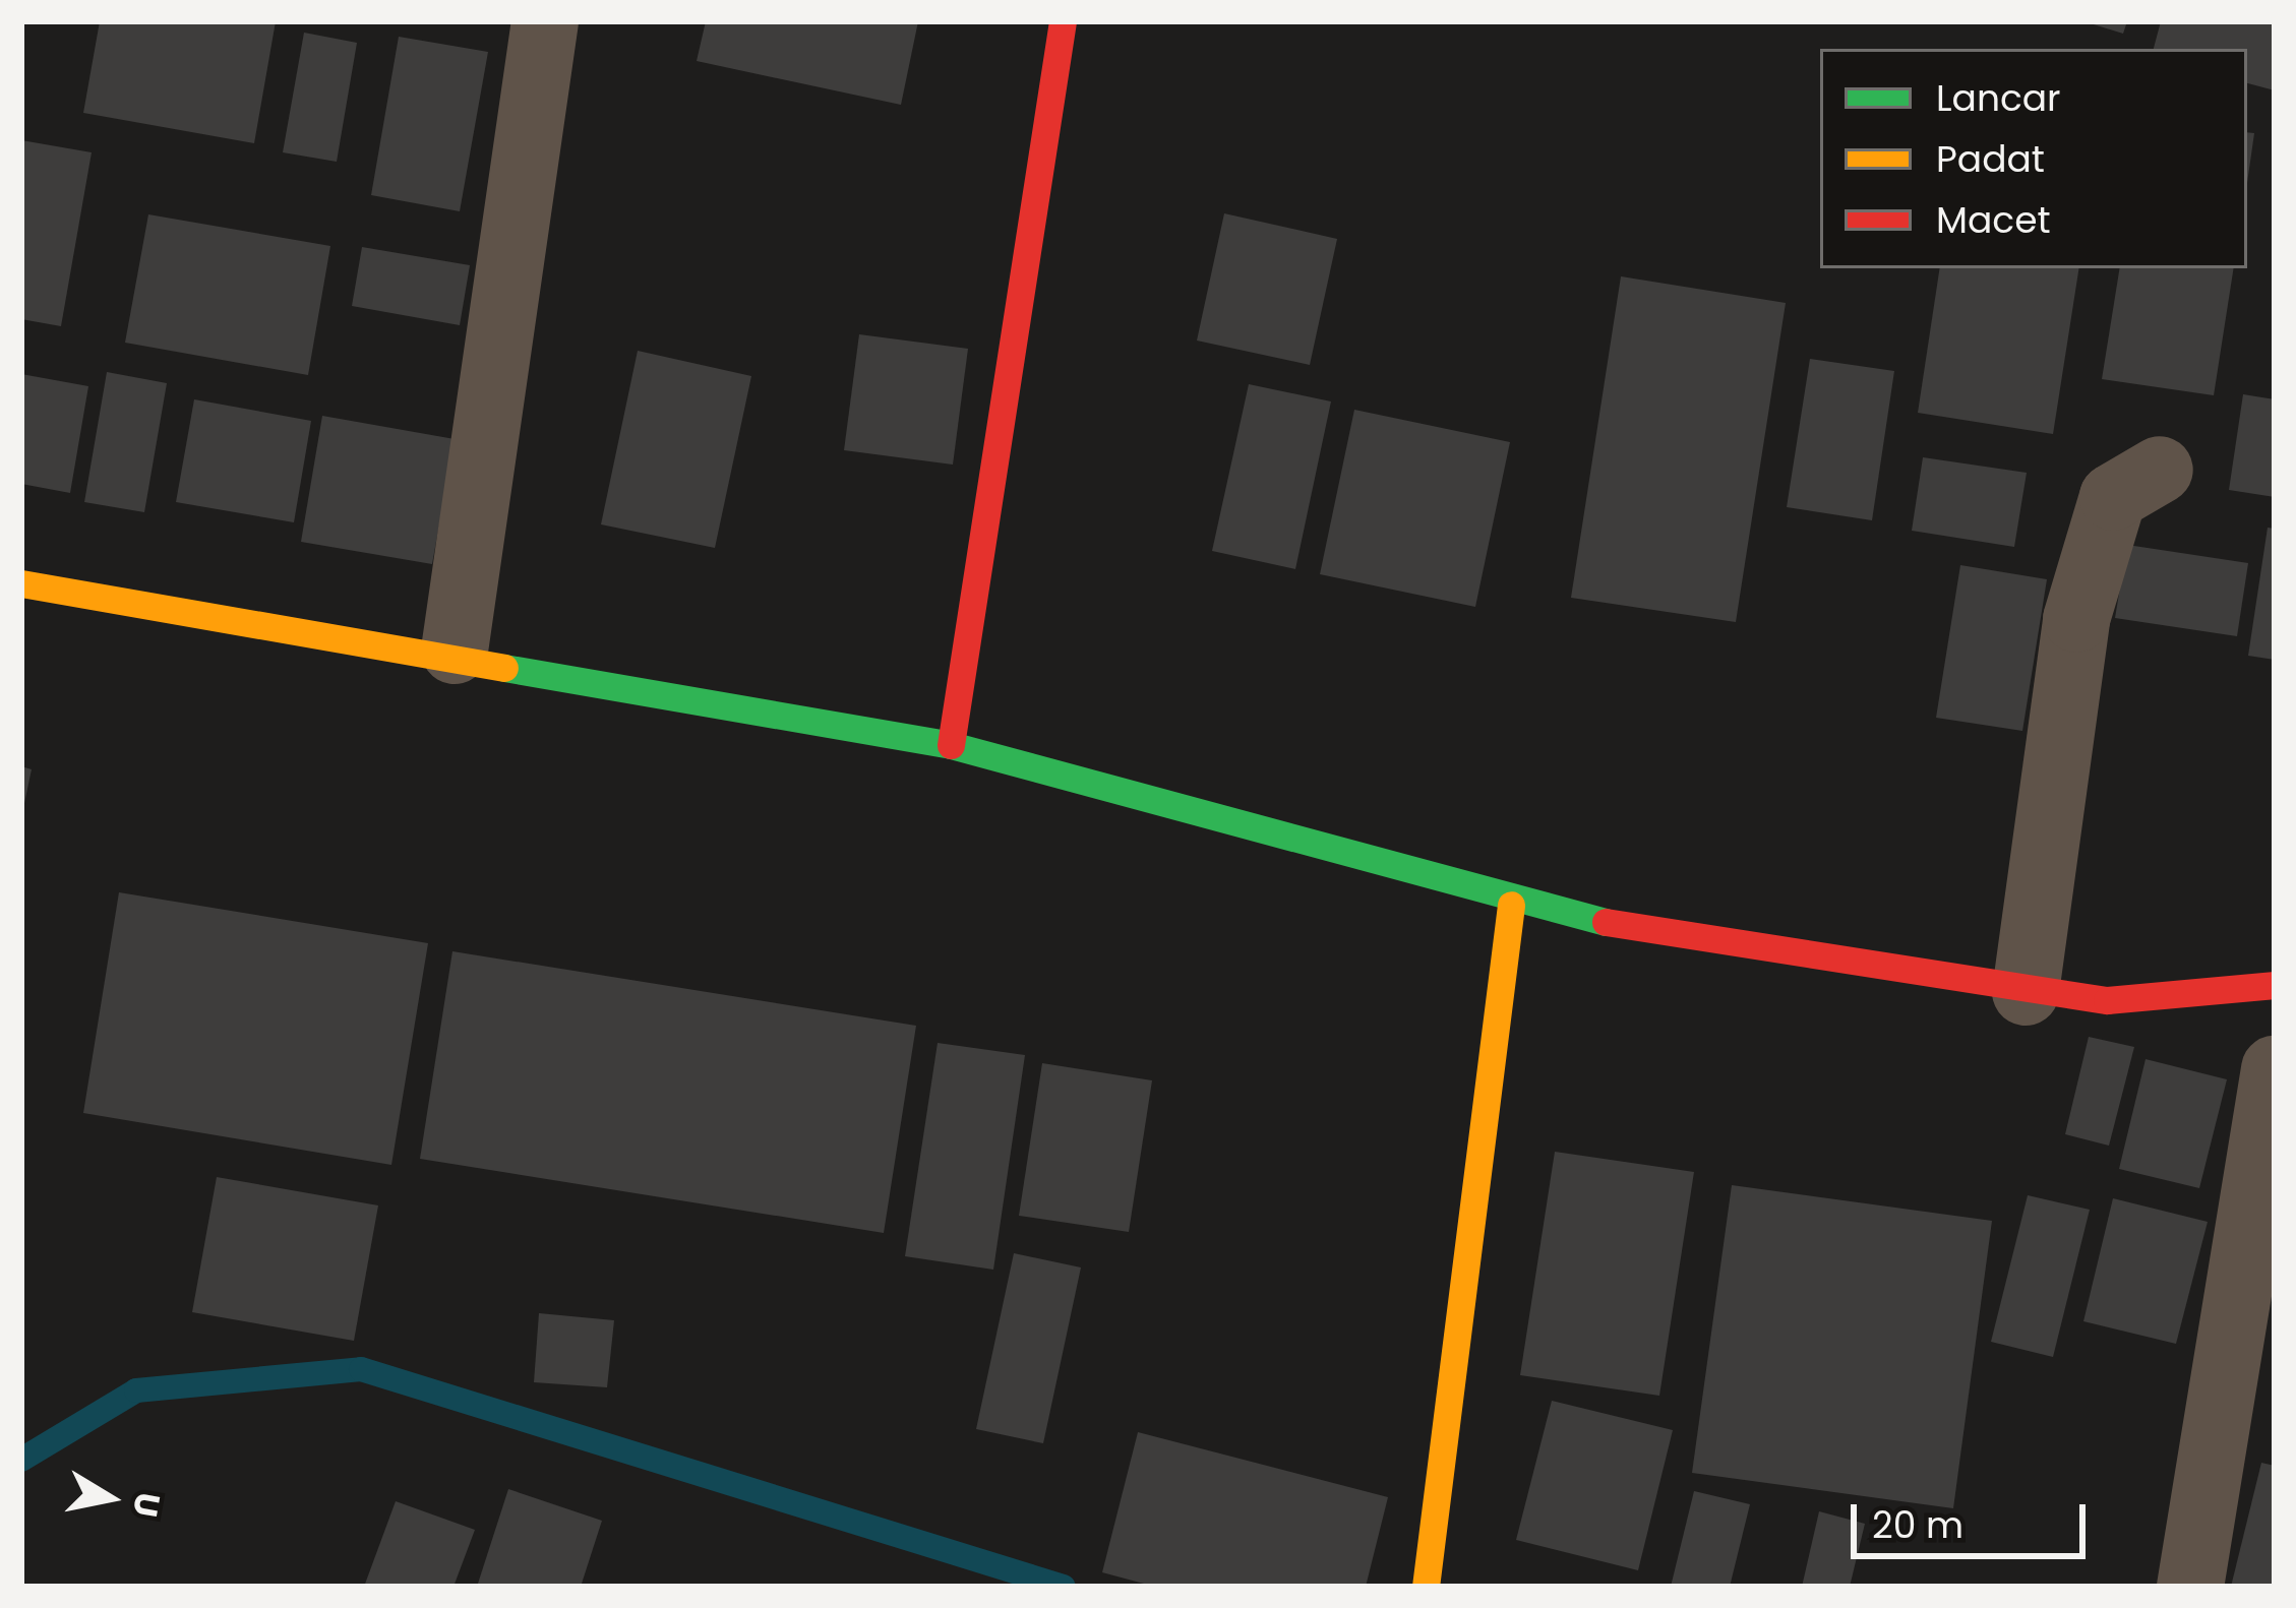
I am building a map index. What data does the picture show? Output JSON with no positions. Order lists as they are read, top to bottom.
{
  "legend": ["Lancar", "Padat", "Macet"],
  "scale_bar": "20 m",
  "north": "right"
}
